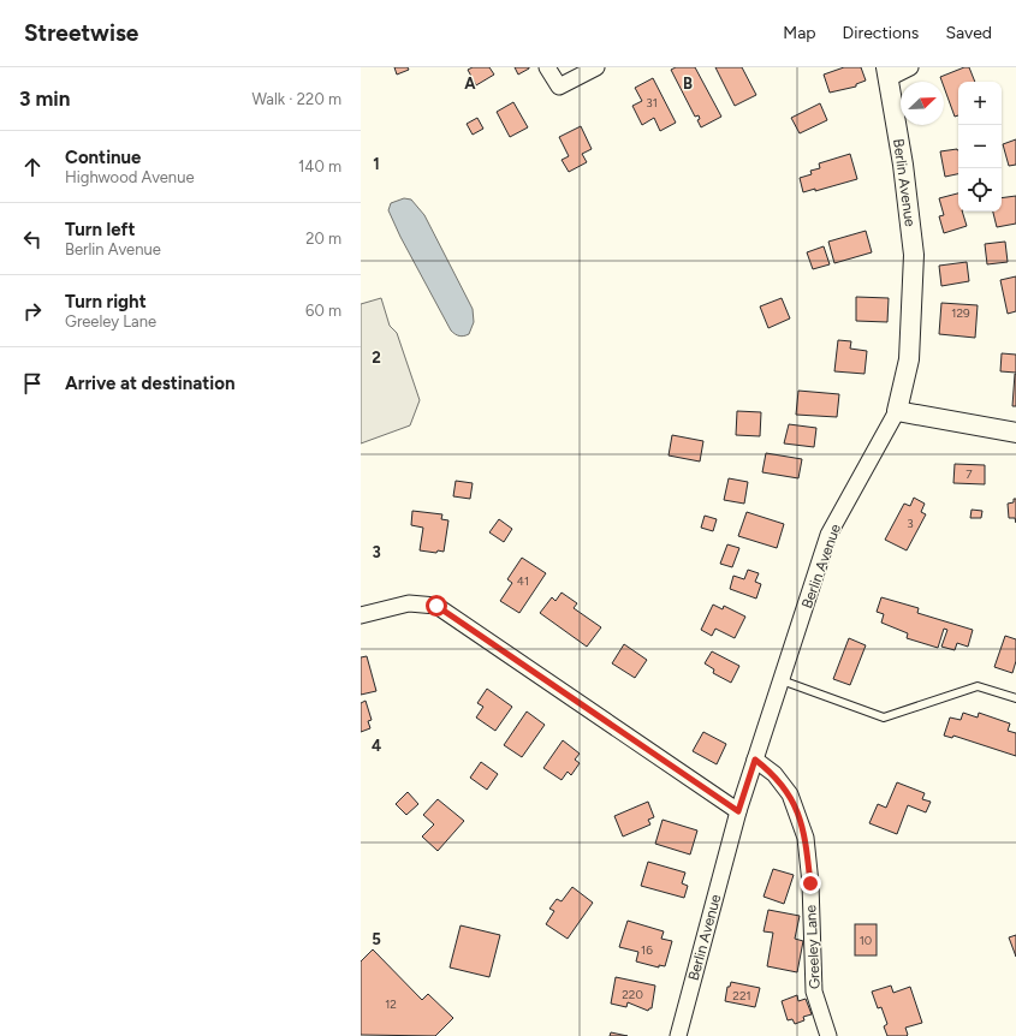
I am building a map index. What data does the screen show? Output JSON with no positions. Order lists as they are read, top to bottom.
{
  "streets": {
    "street": ["Berlin Avenue", "Greeley Lane"]
  },
  "crossings": [
    ["Berlin Avenue", "Greeley Lane"]
  ],
  "house_numbers": [
    "31",
    "129",
    "7",
    "3",
    "41",
    "10",
    "16",
    "220",
    "221",
    "12"
  ],
  "north": "top right",
  "page": {
    "header": "Streetwise",
    "nav": ["Map", "Directions", "Saved"],
    "heading": ["3 min", "Walk · 220 m"],
    "map_buttons": ["+", "−"],
    "list": [
      ["Continue", "Highwood Avenue", "140 m"],
      ["Turn left", "Berlin Avenue", "20 m"],
      ["Turn right", "Greeley Lane", "60 m"],
      "Arrive at destination"
    ]
  },
  "grid": {
    "columns": ["A", "B"],
    "rows": [
      "1",
      "2",
      "3",
      "4",
      "5"
    ]
  }
}
